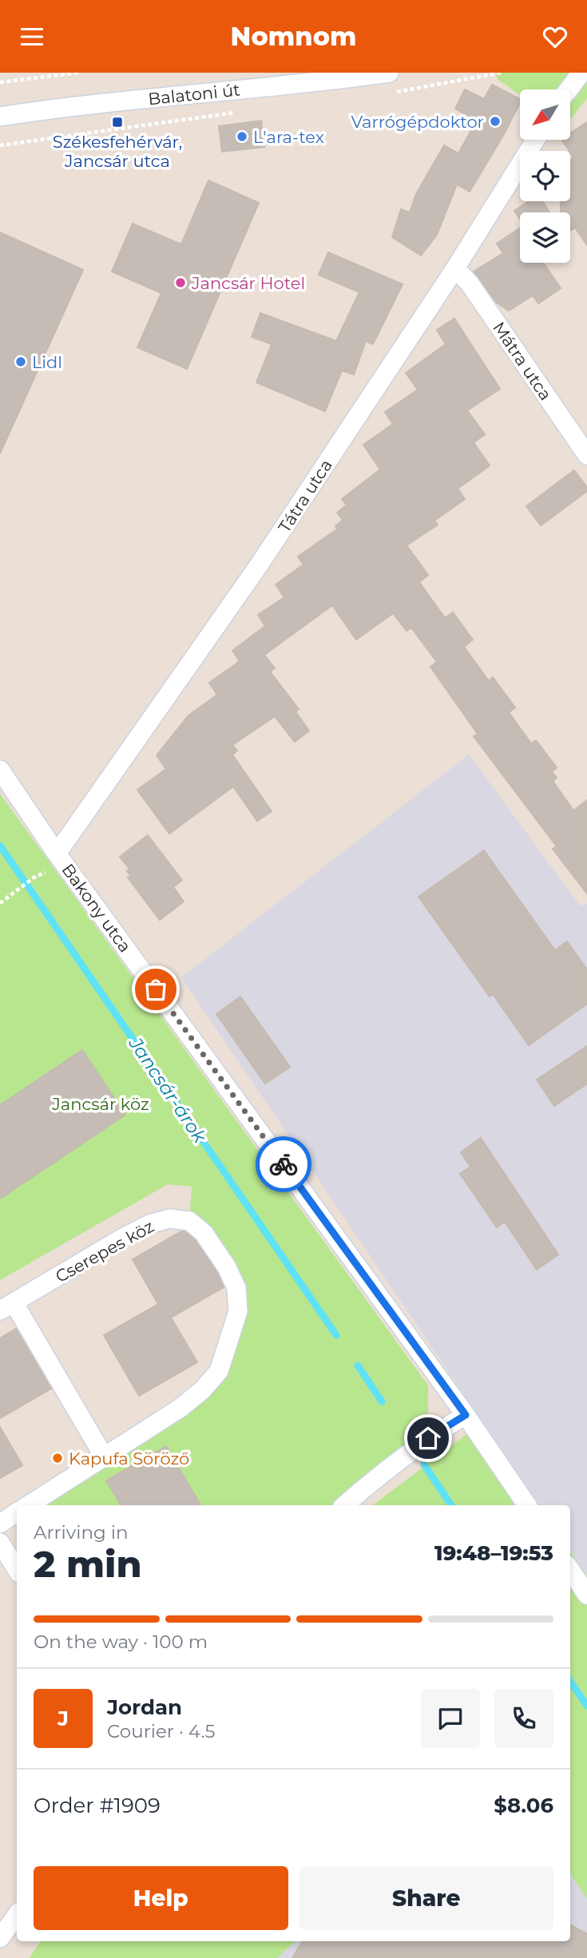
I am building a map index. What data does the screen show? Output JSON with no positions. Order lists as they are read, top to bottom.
{
  "streets": {
    "street": [
      "Balatoni út",
      "Mátra utca",
      "Tátra utca",
      "Bakony utca",
      "Cserepes köz"
    ]
  },
  "crossings": [
    ["Mátra utca", "Tátra utca"],
    ["Tátra utca", "Bakony utca"]
  ],
  "water": ["Jancsár-árok"],
  "parks": ["Jancsár köz"],
  "places": {
    "other": [
      "Varrógépdoktor",
      "L'ara-tex",
      "Jancsár Hotel",
      "Lidl",
      "Kapufa Söröző"
    ],
    "transit": ["Székesfehérvár, Jancsár utca"]
  },
  "north": "bottom left",
  "page": {
    "header": "Nomnom",
    "heading": ["2 min", "Arriving in", "19:48–19:53"],
    "panel": [
      "Jordan",
      "Courier · 4.5",
      "Order #1909",
      "$8.06"
    ],
    "bar": "On the way · 100 m",
    "round": "J",
    "buttons": ["Help", "Share"]
  }
}
